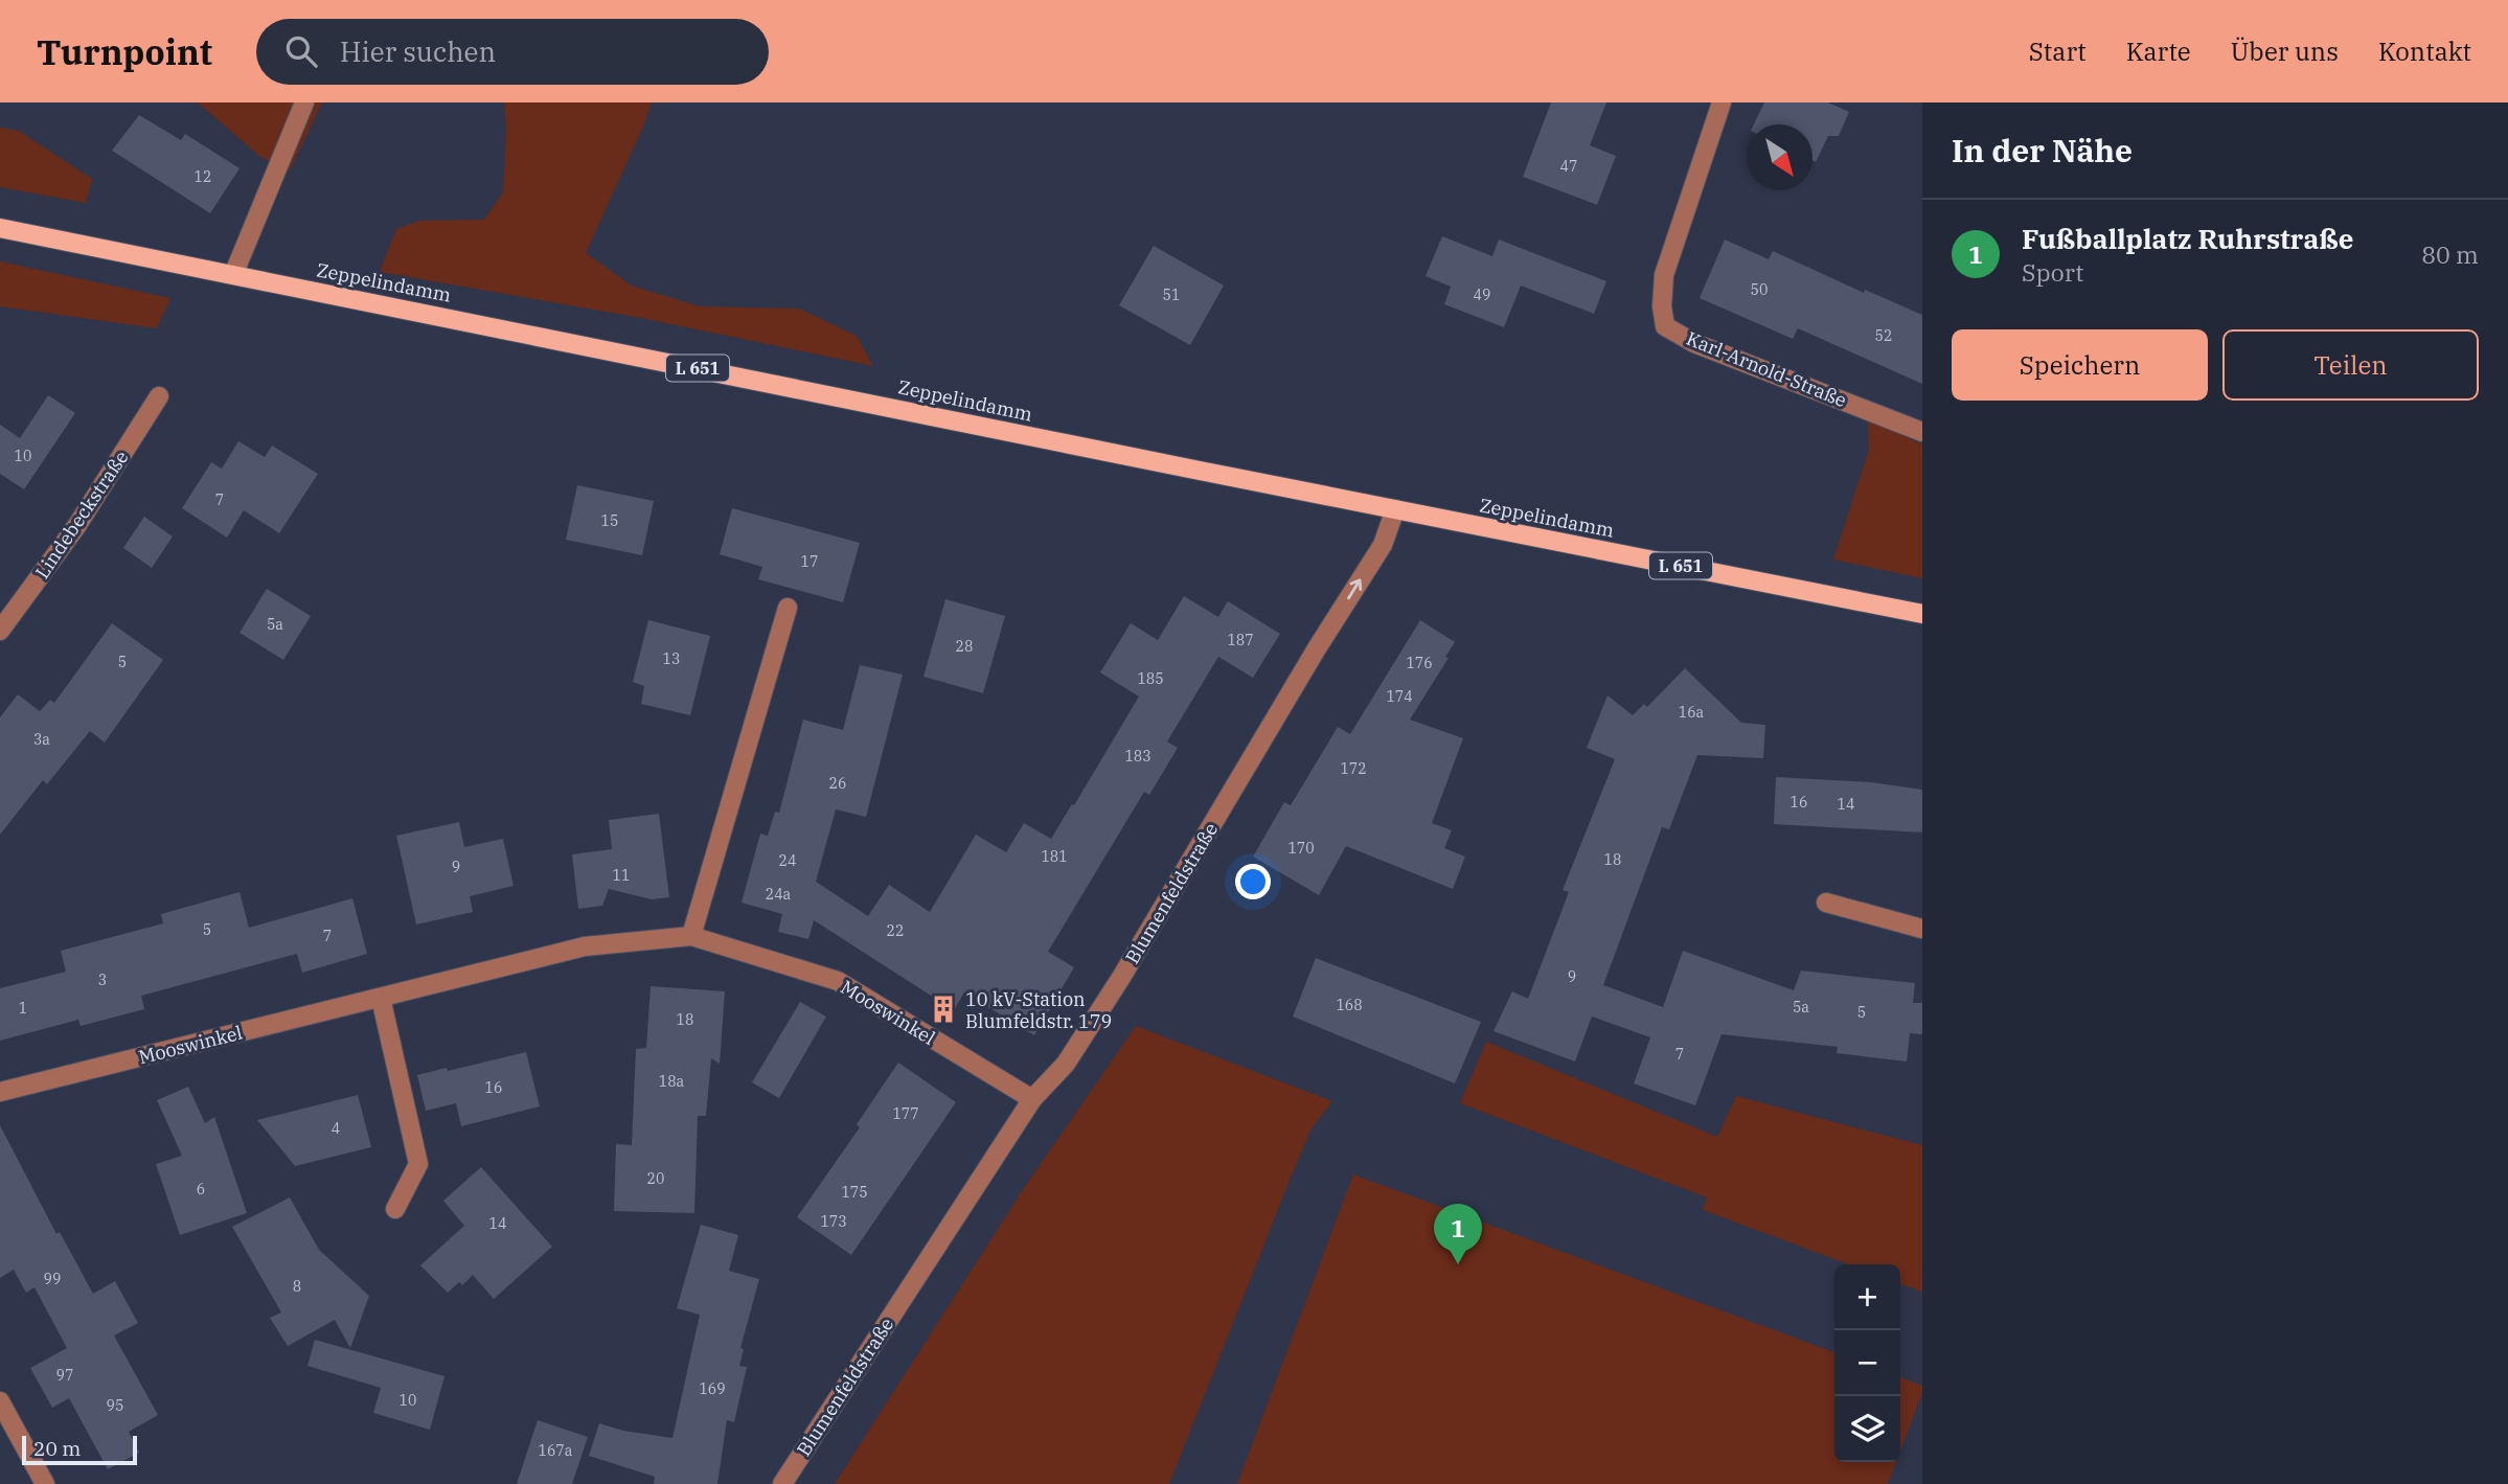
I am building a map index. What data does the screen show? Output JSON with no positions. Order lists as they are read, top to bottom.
{
  "streets": {
    "main road": ["Zeppelindamm", "L 651"],
    "street": [
      "Karl-Arnold-Straße",
      "Lindebeckstraße",
      "Blumenfeldstraße",
      "Mooswinkel"
    ]
  },
  "crossings": [
    ["Zeppelindamm", "Blumenfeldstraße"],
    ["Blumenfeldstraße", "Mooswinkel"]
  ],
  "one_way": ["Blumenfeldstraße"],
  "places": {
    "building": ["10 kV-Station Blumfeldstr. 179"]
  },
  "house_numbers": [
    "47",
    "12",
    "50",
    "51",
    "49",
    "52",
    "10",
    "7",
    "15",
    "17",
    "5a",
    "187",
    "28",
    "13",
    "5",
    "176",
    "185",
    "174",
    "16a",
    "3a",
    "183",
    "172",
    "26",
    "16",
    "14",
    "170",
    "181",
    "18",
    "24",
    "9",
    "11",
    "24a",
    "5",
    "22",
    "7",
    "9",
    "3",
    "168",
    "5a",
    "1",
    "5",
    "18",
    "7",
    "18a",
    "16",
    "177",
    "4",
    "20",
    "6",
    "175",
    "173",
    "14",
    "99",
    "8",
    "97",
    "169",
    "10",
    "95",
    "167a"
  ],
  "scale_bar": "20 m",
  "north": "bottom right",
  "page": {
    "header": "Turnpoint",
    "search": "Hier suchen",
    "nav": [
      "Start",
      "Karte",
      "Über uns",
      "Kontakt"
    ],
    "heading": "In der Nähe",
    "list": [
      {
        "mark": "1",
        "name": "Fußballplatz Ruhrstraße",
        "note": "Sport",
        "value": "80 m"
      }
    ],
    "buttons": ["Speichern", "Teilen"],
    "pins": "1",
    "map_buttons": ["+", "−"],
    "scale": "20 m"
  }
}
